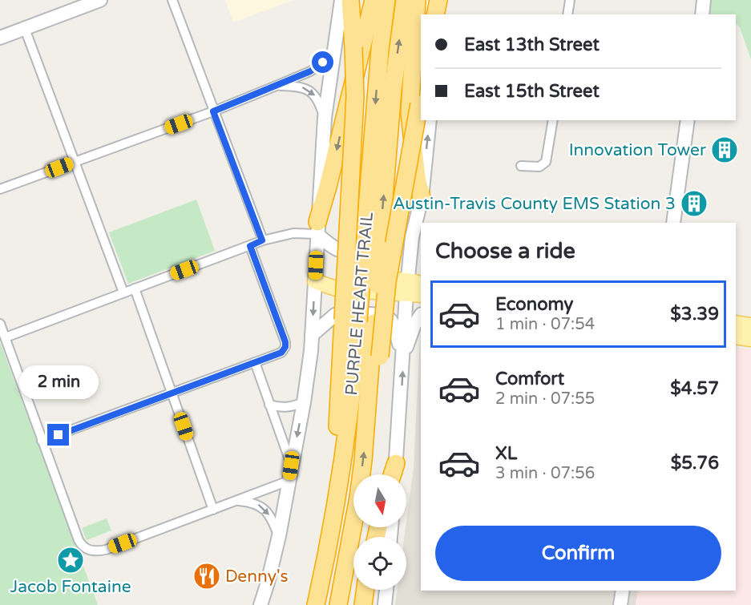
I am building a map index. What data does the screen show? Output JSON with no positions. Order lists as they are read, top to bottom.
{
  "streets": {
    "highway": ["PURPLE HEART TRAIL"]
  },
  "places": {
    "building": ["Innovation Tower", "Austin-Travis County EMS Station 3"],
    "place": ["Jacob Fontaine"],
    "restaurant": ["Denny's"]
  },
  "north": "bottom",
  "page": {
    "banner": ["East 13th Street", "East 15th Street"],
    "heading": "Choose a ride",
    "list": [
      {
        "name": "Economy",
        "note": "1 min · 07:54",
        "value": "$3.39"
      },
      {
        "name": "Comfort",
        "note": "2 min · 07:55",
        "value": "$4.57"
      },
      {
        "name": "XL",
        "note": "3 min · 07:56",
        "value": "$5.76"
      }
    ],
    "bubble": "2 min",
    "buttons": "Confirm"
  }
}
